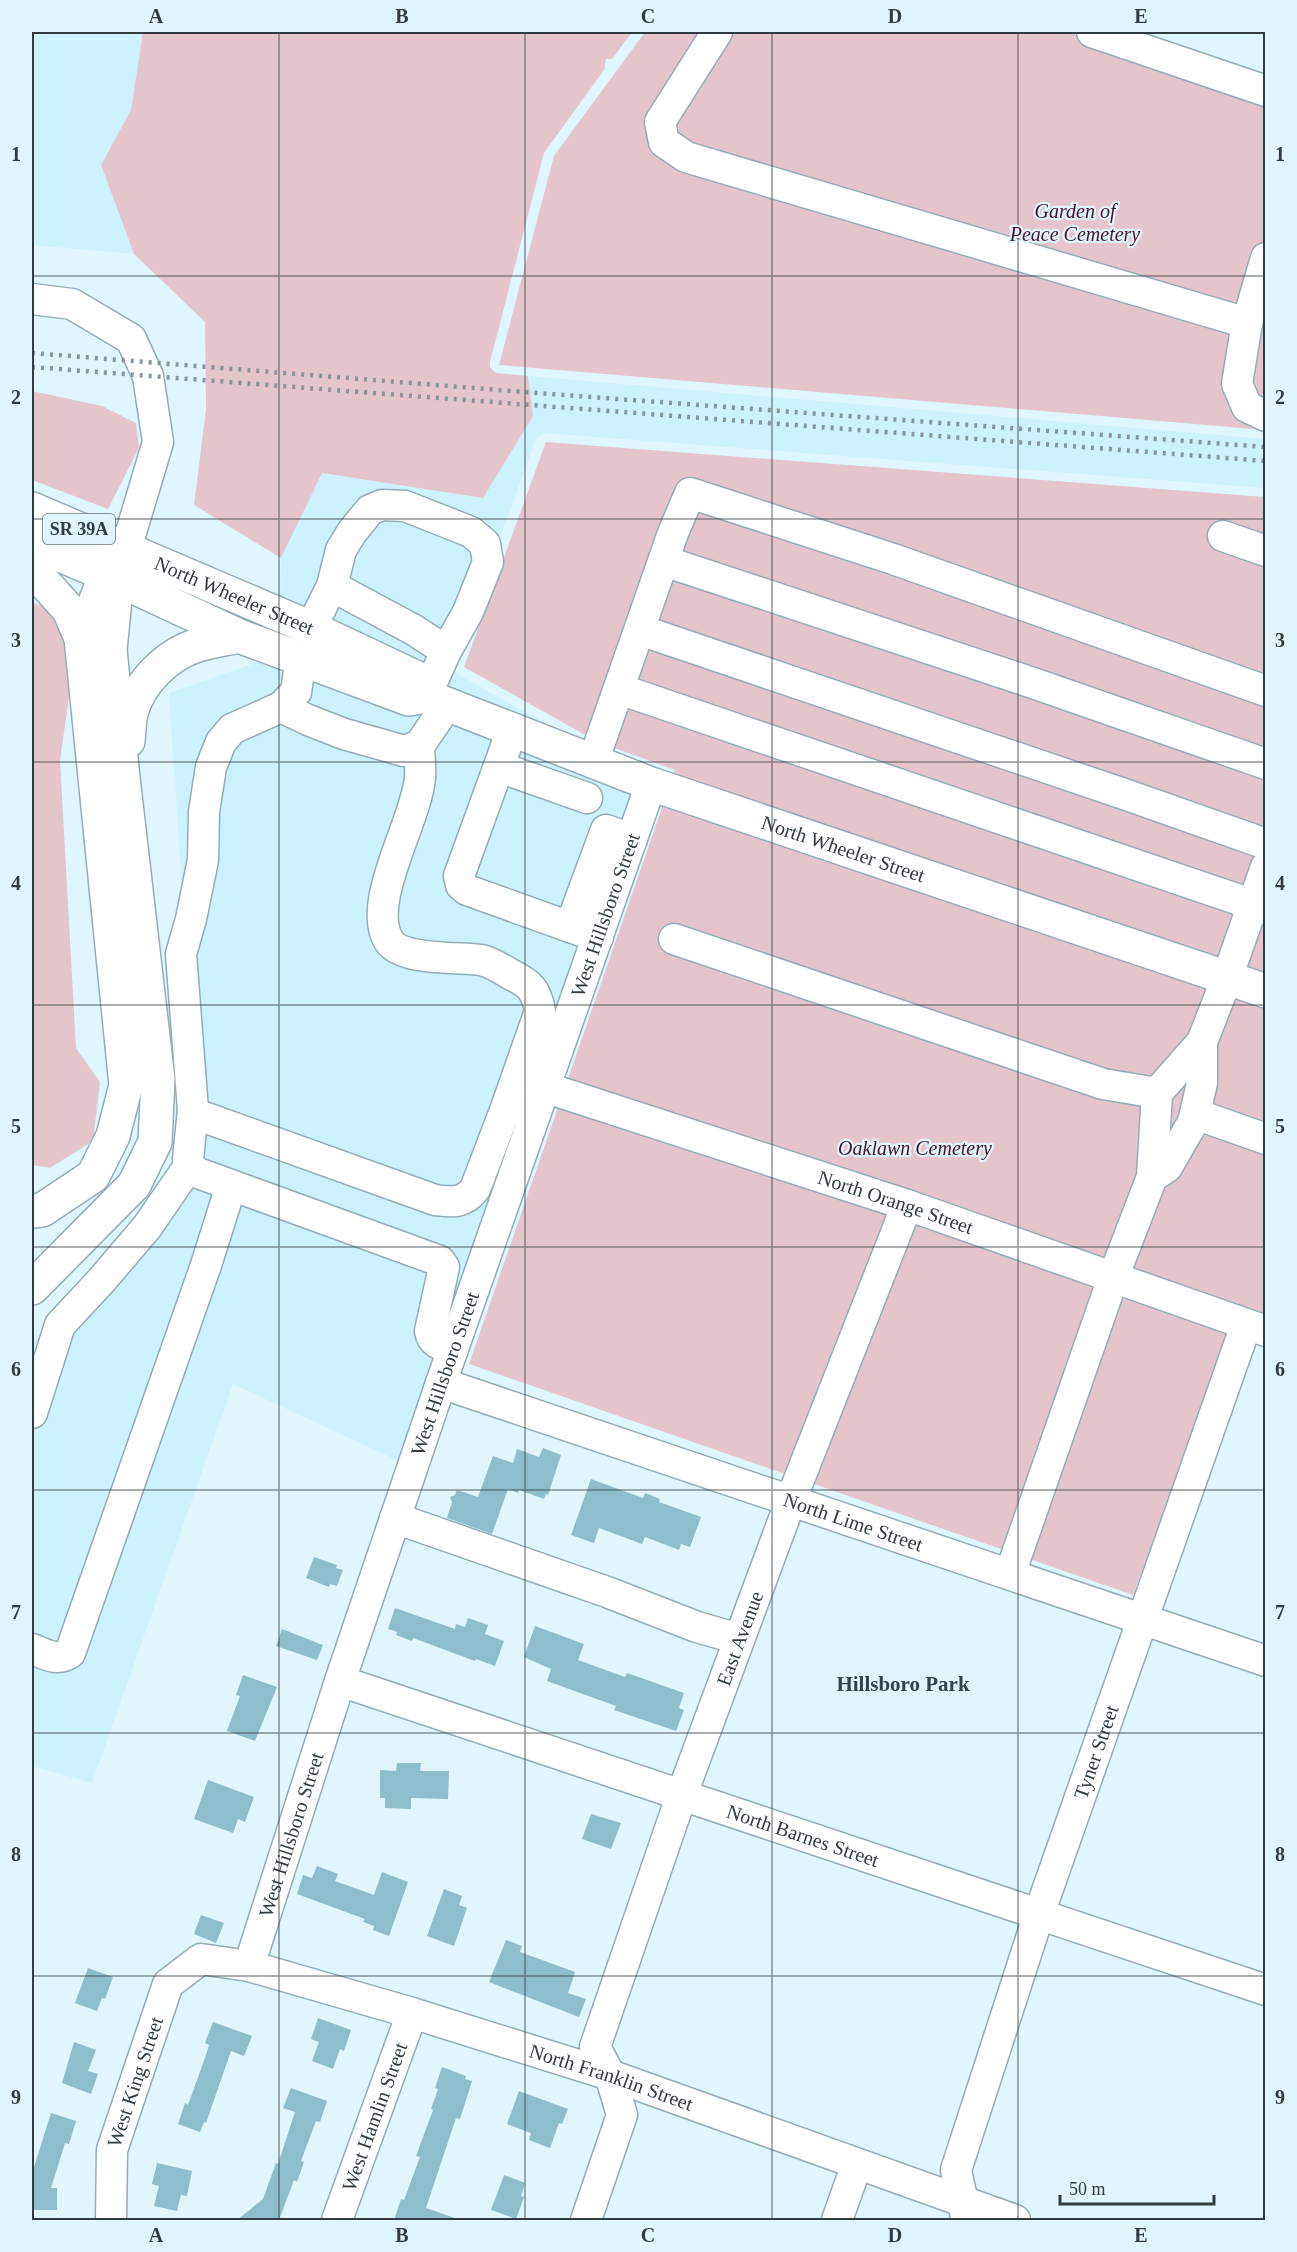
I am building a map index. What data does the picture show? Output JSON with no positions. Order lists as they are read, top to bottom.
{
  "streets": {
    "main road": ["SR 39A", "North Wheeler Street"],
    "street": [
      "West Hillsboro Street",
      "North Orange Street",
      "North Lime Street",
      "East Avenue",
      "Tyner Street",
      "North Barnes Street",
      "North Franklin Street",
      "West King Street",
      "West Hamlin Street"
    ]
  },
  "crossings": [
    ["North Wheeler Street", "West Hillsboro Street"],
    ["West Hillsboro Street", "North Orange Street"],
    ["West Hillsboro Street", "North Lime Street"],
    ["West Hillsboro Street", "North Barnes Street"],
    ["West Hillsboro Street", "North Franklin Street"],
    ["North Orange Street", "East Avenue"],
    ["North Orange Street", "Tyner Street"],
    ["North Lime Street", "East Avenue"],
    ["North Lime Street", "Tyner Street"],
    ["East Avenue", "North Barnes Street"],
    ["East Avenue", "North Franklin Street"],
    ["Tyner Street", "North Barnes Street"],
    ["Tyner Street", "North Franklin Street"],
    ["North Franklin Street", "West King Street"],
    ["North Franklin Street", "West Hamlin Street"]
  ],
  "districts": ["Hillsboro Park"],
  "parks": ["Garden of Peace Cemetery", "Oaklawn Cemetery"],
  "scale_bar": "50 m",
  "grid": {
    "columns": [
      "A",
      "B",
      "C",
      "D",
      "E"
    ],
    "rows": [
      "1",
      "2",
      "3",
      "4",
      "5",
      "6",
      "7",
      "8",
      "9"
    ]
  }
}
